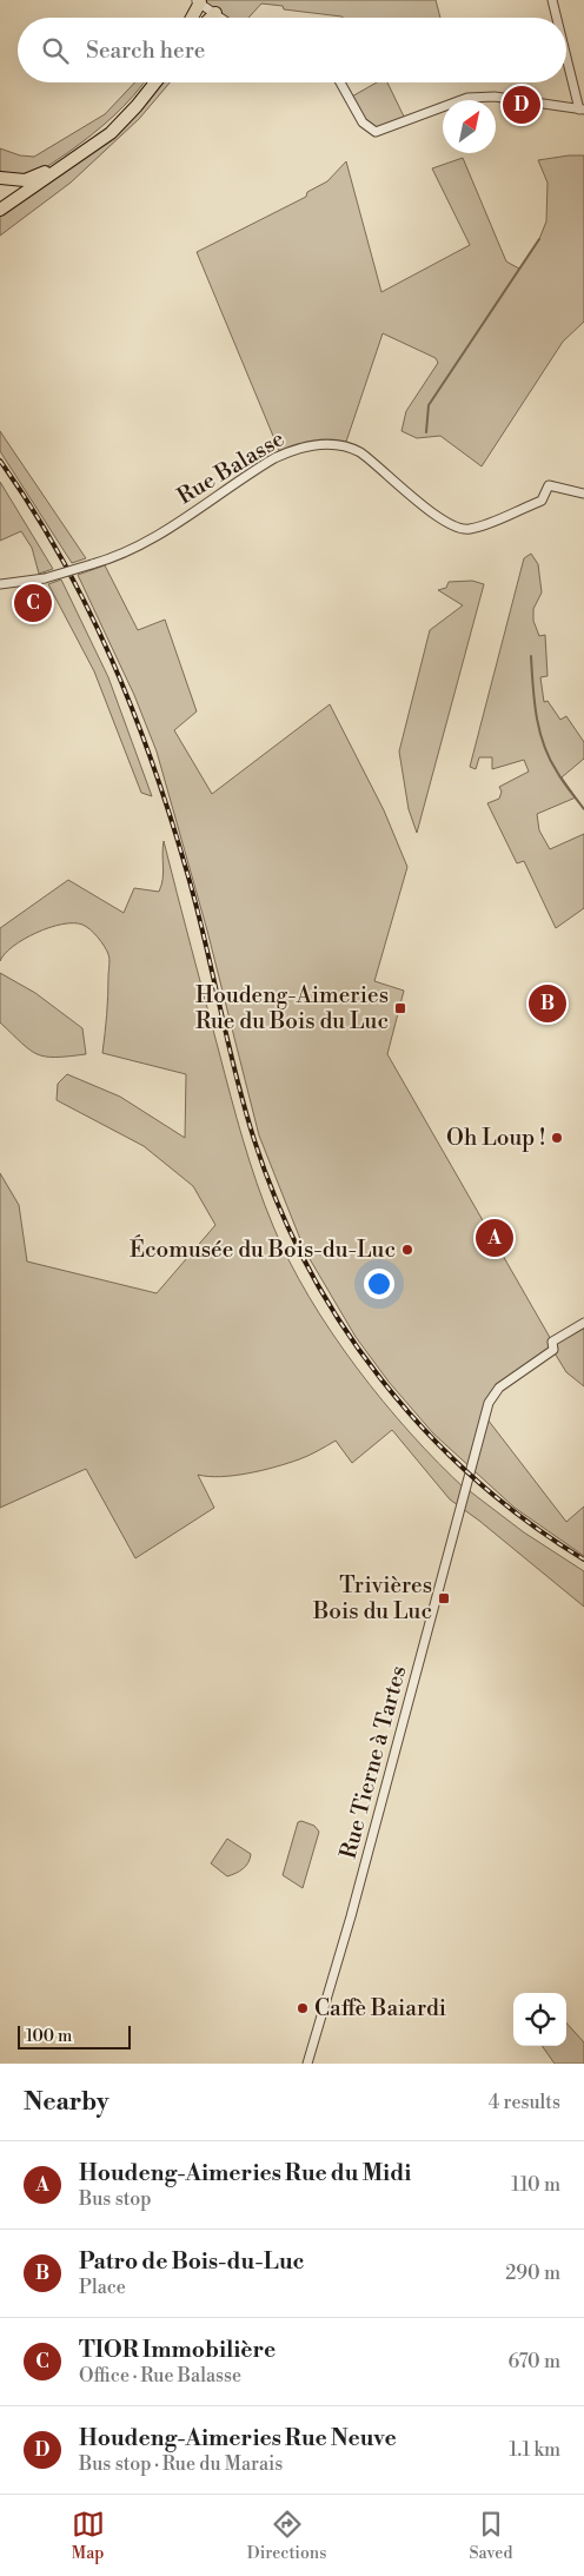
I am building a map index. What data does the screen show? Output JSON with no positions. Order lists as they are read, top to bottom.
{
  "streets": {
    "street": ["Rue Balasse", "Rue Tierne à Tartes"]
  },
  "places": {
    "transit": ["Houdeng-Aimeries Rue du Bois du Luc", "Trivières Bois du Luc"],
    "other": ["Oh Loup !", "Écomusée du Bois-du-Luc", "Caffè Baiardi"]
  },
  "scale_bar": "100 m",
  "north": "top right",
  "page": {
    "search": "Search here",
    "pins": [
      "D",
      "C",
      "B",
      "A"
    ],
    "scale": "100 m",
    "heading": ["Nearby", "4 results"],
    "list": [
      {
        "mark": "A",
        "name": "Houdeng-Aimeries Rue du Midi",
        "note": "Bus stop",
        "value": "110 m"
      },
      {
        "mark": "B",
        "name": "Patro de Bois-du-Luc",
        "note": "Place",
        "value": "290 m"
      },
      {
        "mark": "C",
        "name": "TIOR Immobilière",
        "note": "Office · Rue Balasse",
        "value": "670 m"
      },
      {
        "mark": "D",
        "name": "Houdeng-Aimeries Rue Neuve",
        "note": "Bus stop · Rue du Marais",
        "value": "1.1 km"
      }
    ],
    "nav": ["Map", "Directions", "Saved"]
  }
}
